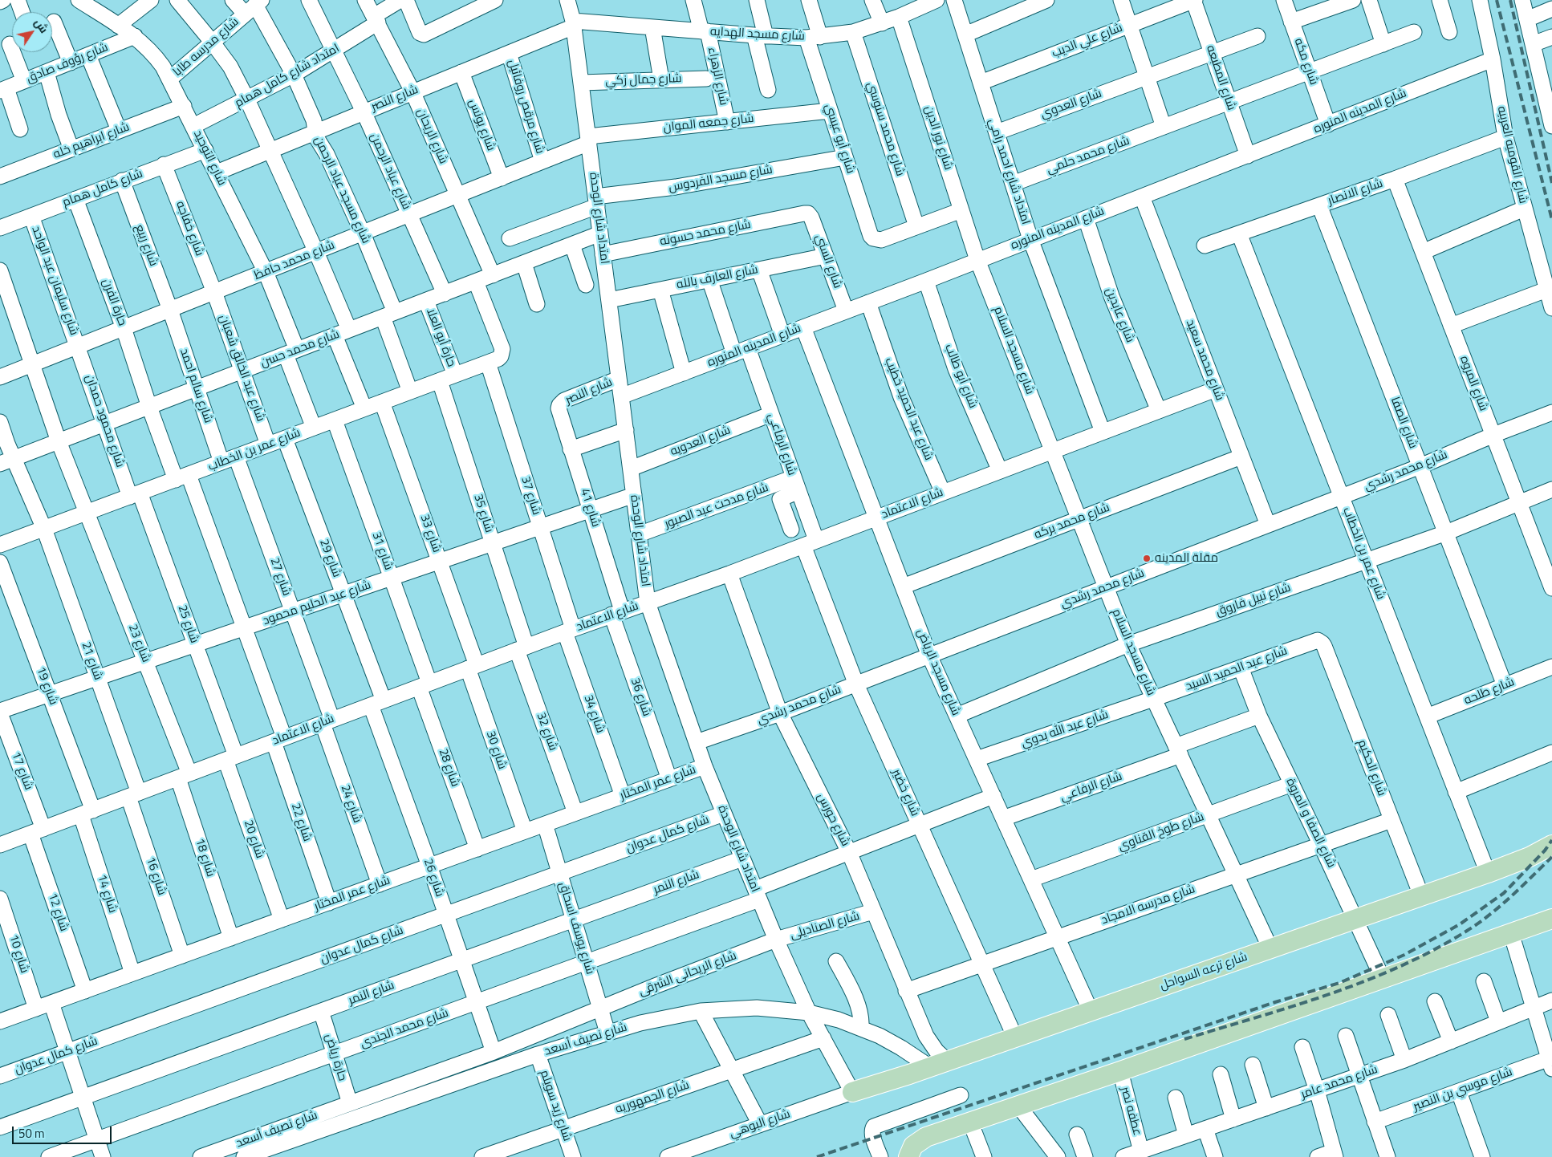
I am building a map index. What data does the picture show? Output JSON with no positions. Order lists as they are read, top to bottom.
{
  "streets": {
    "main road": ["شارع ترعه السواحل"],
    "street": [
      "شارع مسجد الهدايه",
      "شارع علي الديب",
      "شارع مدرسه طابا",
      "شارع مكه",
      "شارع رؤوف صادق",
      "امتداد شارع كامل همام",
      "شارع الزهراء",
      "شارع المطبعه",
      "شارع جمال زكي",
      "شارع النصر",
      "شارع العدوي",
      "شارع مرقص روفائيل",
      "شارع المدينه المنوره",
      "شارع جمعه الموان",
      "شارع يونس",
      "شارع محمد سنوسي",
      "شارع الريحان",
      "شارع نور الدين",
      "شارع أبو عيسي",
      "شارع ابراهيم خله",
      "شارع القوميه العربيه",
      "شارع محمد حلمي",
      "شارع التوحيد",
      "شارع عباد الرحمن",
      "امتداد شارع احمد رامي",
      "شارع مسجد الفردوس",
      "شارع كامل همام",
      "شارع مسجد عباد الرحمن",
      "شارع الانصار",
      "امتداد شارع الوحدة",
      "شارع خفاجه",
      "شارع محمد حسونه",
      "شارع ربيع",
      "شارع محمد حافظ",
      "شارع السني",
      "شارع العارف بالله",
      "شارع سليمان عبد الواحد",
      "حارة الفرن",
      "شارع عابدين",
      "حارة أبو العلا",
      "شارع محمد حسن",
      "شارع مسجد السلام",
      "شارع محمد سعيد",
      "شارع عبد الخالق شعبان",
      "شارع أبو طالب",
      "شارع المروه",
      "شارع سالم احمد",
      "شارع عبد الحميد خطيب",
      "شارع محمود حمدان",
      "شارع الصفا",
      "شارع العدويه",
      "شارع الرفاعي",
      "شارع عمر بن الخطاب",
      "شارع محمد رشدي",
      "شارع 37",
      "شارع الاعتماد",
      "شارع مدحت عبد الصبور",
      "شارع 41",
      "شارع 35",
      "شارع محمد بركه",
      "شارع 33",
      "شارع 31",
      "شارع 29",
      "شارع 27",
      "شارع نبيل فاروق",
      "شارع عبد الحليم محمود",
      "شارع 25",
      "شارع 23",
      "شارع 21",
      "شارع عبد الحميد السيد",
      "شارع مسجد الرياض",
      "شارع 19",
      "شارع طلحه",
      "شارع 36",
      "شارع 34",
      "شارع عبد الله بدوي",
      "شارع 32",
      "شارع 30",
      "شارع 28",
      "شارع الحكيم",
      "شارع 17",
      "شارع عمر المختار",
      "شارع خضير",
      "شارع 24",
      "شارع حورس",
      "شارع 22",
      "شارع الصفا و المروة",
      "شارع طوخ القناوي",
      "شارع كمال عدوان",
      "شارع 20",
      "شارع 18",
      "شارع 16",
      "شارع 26",
      "شارع النمر",
      "شارع 14",
      "شارع مدرسه الامجاد",
      "شارع 12",
      "شارع الصناديلى",
      "شارع يوسف اسحاق",
      "شارع 10",
      "شارع الريحانى الشرقى",
      "شارع محمد الجندى",
      "شارع نصيف أسعد",
      "حارة رياض",
      "شارع محمد عامر",
      "شارع موسي بن النصير",
      "شارع الجمهوريه",
      "شارع زيد سويلم",
      "عطفه نصر",
      "شارع البوهي"
    ]
  },
  "crossings": [
    ["شارع مسجد الهدايه", "شارع الزهراء"],
    ["شارع مسجد الهدايه", "شارع النصر"],
    ["شارع مسجد الهدايه", "شارع محمد سنوسي"],
    ["شارع مسجد الهدايه", "شارع نور الدين"],
    ["شارع مسجد الهدايه", "شارع أبو عيسي"],
    ["شارع مسجد الهدايه", "امتداد شارع الوحدة"],
    ["شارع علي الديب", "شارع المطبعه"],
    ["شارع علي الديب", "امتداد شارع احمد رامي"],
    ["شارع مدرسه طابا", "شارع التوحيد"],
    ["شارع مدرسه طابا", "شارع مسجد عباد الرحمن"],
    ["شارع مكه", "شارع المدينه المنوره"],
    ["شارع مكه", "شارع محمد حلمي"],
    ["شارع رؤوف صادق", "شارع التوحيد"],
    ["امتداد شارع كامل همام", "شارع الريحان"],
    ["امتداد شارع كامل همام", "شارع التوحيد"],
    ["امتداد شارع كامل همام", "شارع عباد الرحمن"],
    ["امتداد شارع كامل همام", "شارع مسجد عباد الرحمن"],
    ["شارع الزهراء", "شارع جمعه الموان"],
    ["شارع المطبعه", "شارع العدوي"],
    ["شارع المطبعه", "شارع المدينه المنوره"],
    ["شارع المطبعه", "شارع محمد حلمي"],
    ["شارع جمال زكي", "امتداد شارع الوحدة"],
    ["شارع النصر", "شارع مرقص روفائيل"],
    ["شارع النصر", "شارع يونس"],
    ["شارع النصر", "شارع الريحان"],
    ["شارع النصر", "شارع التوحيد"],
    ["شارع النصر", "شارع عباد الرحمن"],
    ["شارع النصر", "شارع مسجد عباد الرحمن"],
    ["شارع النصر", "امتداد شارع الوحدة"],
    ["شارع النصر", "شارع 41"],
    ["شارع العدوي", "امتداد شارع احمد رامي"],
    ["شارع مرقص روفائيل", "شارع محمد حافظ"],
    ["شارع المدينه المنوره", "شارع نور الدين"],
    ["شارع المدينه المنوره", "شارع القوميه العربيه"],
    ["شارع المدينه المنوره", "امتداد شارع احمد رامي"],
    ["شارع المدينه المنوره", "امتداد شارع الوحدة"],
    ["شارع المدينه المنوره", "شارع السني"],
    ["شارع المدينه المنوره", "شارع عابدين"],
    ["شارع المدينه المنوره", "شارع مسجد السلام"],
    ["شارع المدينه المنوره", "شارع محمد سعيد"],
    ["شارع المدينه المنوره", "شارع أبو طالب"],
    ["شارع المدينه المنوره", "شارع عبد الحميد خطيب"],
    ["شارع المدينه المنوره", "شارع الرفاعي"],
    ["شارع المدينه المنوره", "شارع مسجد الرياض"],
    ["شارع جمعه الموان", "شارع أبو عيسي"],
    ["شارع جمعه الموان", "امتداد شارع الوحدة"],
    ["شارع جمعه الموان", "شارع محمد حافظ"],
    ["شارع يونس", "شارع محمد حافظ"],
    ["شارع محمد سنوسي", "شارع أبو عيسي"],
    ["شارع الريحان", "شارع محمد حافظ"],
    ["شارع الريحان", "شارع محمد حسن"],
    ["شارع نور الدين", "شارع مسجد السلام"],
    ["شارع أبو عيسي", "شارع مسجد الفردوس"],
    ["شارع ابراهيم خله", "شارع التوحيد"],
    ["شارع القوميه العربيه", "شارع الانصار"],
    ["شارع محمد حلمي", "امتداد شارع احمد رامي"],
    ["شارع التوحيد", "شارع كامل همام"],
    ["شارع التوحيد", "شارع محمد حافظ"],
    ["شارع التوحيد", "شارع محمد حسن"],
    ["شارع التوحيد", "شارع عمر بن الخطاب"],
    ["شارع عباد الرحمن", "شارع محمد حافظ"],
    ["شارع عباد الرحمن", "شارع محمد حسن"],
    ["امتداد شارع احمد رامي", "شارع الاعتماد"],
    ["شارع مسجد الفردوس", "امتداد شارع الوحدة"],
    ["شارع كامل همام", "شارع خفاجه"],
    ["شارع كامل همام", "شارع ربيع"],
    ["شارع كامل همام", "شارع سليمان عبد الواحد"],
    ["شارع كامل همام", "حارة الفرن"],
    ["شارع مسجد عباد الرحمن", "شارع محمد حافظ"],
    ["شارع مسجد عباد الرحمن", "شارع محمد حسن"],
    ["شارع مسجد عباد الرحمن", "شارع عمر بن الخطاب"],
    ["شارع الانصار", "شارع المروه"],
    ["شارع الانصار", "شارع الصفا"],
    ["شارع الانصار", "شارع عمر بن الخطاب"],
    ["امتداد شارع الوحدة", "شارع محمد حسونه"],
    ["امتداد شارع الوحدة", "شارع محمد حافظ"],
    ["امتداد شارع الوحدة", "شارع العارف بالله"],
    ["امتداد شارع الوحدة", "شارع محمد حسن"],
    ["امتداد شارع الوحدة", "شارع العدويه"],
    ["امتداد شارع الوحدة", "شارع محمد رشدي"],
    ["امتداد شارع الوحدة", "شارع الاعتماد"],
    ["امتداد شارع الوحدة", "شارع مدحت عبد الصبور"],
    ["امتداد شارع الوحدة", "شارع عبد الحليم محمود"],
    ["امتداد شارع الوحدة", "شارع عمر المختار"],
    ["امتداد شارع الوحدة", "شارع كمال عدوان"],
    ["امتداد شارع الوحدة", "شارع النمر"],
    ["امتداد شارع الوحدة", "شارع الصناديلى"],
    ["امتداد شارع الوحدة", "شارع ترعه السواحل"],
    ["امتداد شارع الوحدة", "شارع الريحانى الشرقى"],
    ["امتداد شارع الوحدة", "شارع محمد الجندى"],
    ["امتداد شارع الوحدة", "شارع نصيف أسعد"],
    ["امتداد شارع الوحدة", "شارع الجمهوريه"],
    ["امتداد شارع الوحدة", "شارع البوهي"],
    ["شارع خفاجه", "شارع محمد حافظ"],
    ["شارع خفاجه", "شارع عبد الخالق شعبان"],
    ["شارع محمد حسونه", "شارع السني"],
    ["شارع ربيع", "شارع محمد حافظ"],
    ["شارع ربيع", "شارع سالم احمد"],
    ["شارع محمد حافظ", "شارع سليمان عبد الواحد"],
    ["شارع محمد حافظ", "حارة الفرن"],
    ["شارع محمد حافظ", "شارع عبد الخالق شعبان"],
    ["شارع محمد حافظ", "شارع سالم احمد"],
    ["شارع محمد حافظ", "شارع محمود حمدان"],
    ["شارع محمد حافظ", "شارع 23"],
    ["شارع السني", "شارع العارف بالله"],
    ["شارع العارف بالله", "شارع الرفاعي"],
    ["شارع سليمان عبد الواحد", "شارع محمود حمدان"],
    ["حارة الفرن", "شارع محمد حسن"],
    ["حارة الفرن", "شارع عمر بن الخطاب"],
    ["حارة الفرن", "شارع عبد الحليم محمود"],
    ["حارة الفرن", "شارع 22"],
    ["شارع عابدين", "شارع الاعتماد"],
    ["حارة أبو العلا", "شارع محمد حسن"],
    ["حارة أبو العلا", "شارع عمر بن الخطاب"],
    ["شارع محمد حسن", "شارع عبد الخالق شعبان"],
    ["شارع محمد حسن", "شارع سالم احمد"],
    ["شارع محمد حسن", "شارع محمود حمدان"],
    ["شارع محمد حسن", "شارع عمر بن الخطاب"],
    ["شارع محمد حسن", "شارع 23"],
    ["شارع محمد حسن", "شارع 21"],
    ["شارع مسجد السلام", "شارع الرفاعي"],
    ["شارع مسجد السلام", "شارع محمد رشدي"],
    ["شارع مسجد السلام", "شارع الاعتماد"],
    ["شارع مسجد السلام", "شارع محمد بركه"],
    ["شارع مسجد السلام", "شارع نبيل فاروق"],
    ["شارع مسجد السلام", "شارع عبد الحميد السيد"],
    ["شارع مسجد السلام", "شارع عبد الله بدوي"],
    ["شارع مسجد السلام", "شارع طوخ القناوي"],
    ["شارع مسجد السلام", "شارع مدرسه الامجاد"],
    ["شارع مسجد السلام", "شارع ترعه السواحل"],
    ["شارع محمد سعيد", "شارع محمد رشدي"],
    ["شارع محمد سعيد", "شارع الاعتماد"],
    ["شارع محمد سعيد", "شارع محمد بركه"],
    ["شارع عبد الخالق شعبان", "شارع عمر بن الخطاب"],
    ["شارع أبو طالب", "شارع الاعتماد"],
    ["شارع المروه", "شارع محمد رشدي"],
    ["شارع المروه", "شارع نبيل فاروق"],
    ["شارع سالم احمد", "شارع عمر بن الخطاب"],
    ["شارع عبد الحميد خطيب", "شارع الاعتماد"],
    ["شارع محمود حمدان", "شارع عمر بن الخطاب"],
    ["شارع محمود حمدان", "شارع 25"],
    ["شارع الصفا", "شارع محمد رشدي"],
    ["شارع الصفا", "شارع نبيل فاروق"],
    ["شارع الصفا", "شارع طلحه"],
    ["شارع العدويه", "شارع الرفاعي"],
    ["شارع الرفاعي", "شارع الاعتماد"],
    ["شارع الرفاعي", "شارع مدحت عبد الصبور"],
    ["شارع الرفاعي", "شارع مسجد الرياض"],
    ["شارع الرفاعي", "شارع خضير"],
    ["شارع الرفاعي", "شارع الصفا و المروة"],
    ["شارع عمر بن الخطاب", "شارع محمد رشدي"],
    ["شارع عمر بن الخطاب", "شارع 37"],
    ["شارع عمر بن الخطاب", "شارع 35"],
    ["شارع عمر بن الخطاب", "شارع 33"],
    ["شارع عمر بن الخطاب", "شارع 31"],
    ["شارع عمر بن الخطاب", "شارع 29"],
    ["شارع عمر بن الخطاب", "شارع 27"],
    ["شارع عمر بن الخطاب", "شارع نبيل فاروق"],
    ["شارع عمر بن الخطاب", "شارع 25"],
    ["شارع عمر بن الخطاب", "شارع 23"],
    ["شارع عمر بن الخطاب", "شارع 21"],
    ["شارع عمر بن الخطاب", "شارع طلحه"],
    ["شارع عمر بن الخطاب", "شارع ترعه السواحل"],
    ["شارع محمد رشدي", "شارع مسجد الرياض"],
    ["شارع محمد رشدي", "شارع خضير"],
    ["شارع محمد رشدي", "شارع حورس"],
    ["شارع 37", "شارع الاعتماد"],
    ["شارع 37", "شارع عبد الحليم محمود"],
    ["شارع 37", "شارع 34"],
    ["شارع الاعتماد", "شارع 41"],
    ["شارع الاعتماد", "شارع 35"],
    ["شارع الاعتماد", "شارع 33"],
    ["شارع الاعتماد", "شارع 31"],
    ["شارع الاعتماد", "شارع 29"],
    ["شارع الاعتماد", "شارع 27"],
    ["شارع الاعتماد", "شارع 25"],
    ["شارع الاعتماد", "شارع 23"],
    ["شارع الاعتماد", "شارع 21"],
    ["شارع الاعتماد", "شارع مسجد الرياض"],
    ["شارع الاعتماد", "شارع 19"],
    ["شارع الاعتماد", "شارع 36"],
    ["شارع الاعتماد", "شارع 34"],
    ["شارع الاعتماد", "شارع 32"],
    ["شارع الاعتماد", "شارع 30"],
    ["شارع الاعتماد", "شارع 28"],
    ["شارع الاعتماد", "شارع 17"],
    ["شارع الاعتماد", "شارع خضير"],
    ["شارع الاعتماد", "شارع 24"],
    ["شارع الاعتماد", "شارع حورس"],
    ["شارع الاعتماد", "شارع 22"],
    ["شارع الاعتماد", "شارع 20"],
    ["شارع الاعتماد", "شارع 18"],
    ["شارع الاعتماد", "شارع 16"],
    ["شارع الاعتماد", "شارع 26"],
    ["شارع الاعتماد", "شارع 14"],
    ["شارع الاعتماد", "شارع 12"],
    ["شارع 41", "شارع عبد الحليم محمود"],
    ["شارع 41", "شارع 36"],
    ["شارع 35", "شارع عبد الحليم محمود"],
    ["شارع 35", "شارع 32"],
    ["شارع محمد بركه", "شارع مسجد الرياض"],
    ["شارع 33", "شارع عبد الحليم محمود"],
    ["شارع 33", "شارع 30"],
    ["شارع 31", "شارع عبد الحليم محمود"],
    ["شارع 31", "شارع 28"],
    ["شارع 29", "شارع عبد الحليم محمود"],
    ["شارع 29", "شارع 26"],
    ["شارع 27", "شارع عبد الحليم محمود"],
    ["شارع 27", "شارع 24"],
    ["شارع نبيل فاروق", "شارع مسجد الرياض"],
    ["شارع عبد الحليم محمود", "شارع 25"],
    ["شارع عبد الحليم محمود", "شارع 23"],
    ["شارع عبد الحليم محمود", "شارع 21"],
    ["شارع عبد الحليم محمود", "شارع 19"],
    ["شارع عبد الحليم محمود", "شارع 17"],
    ["شارع عبد الحليم محمود", "شارع 22"],
    ["شارع 25", "شارع 20"],
    ["شارع 23", "شارع 18"],
    ["شارع 21", "شارع 16"],
    ["شارع عبد الحميد السيد", "شارع عبد الله بدوي"],
    ["شارع عبد الحميد السيد", "شارع الحكيم"],
    ["شارع عبد الحميد السيد", "شارع الصفا و المروة"],
    ["شارع مسجد الرياض", "شارع عبد الله بدوي"],
    ["شارع مسجد الرياض", "شارع طوخ القناوي"],
    ["شارع مسجد الرياض", "شارع مدرسه الامجاد"],
    ["شارع مسجد الرياض", "شارع ترعه السواحل"],
    ["شارع مسجد الرياض", "شارع محمد الجندى"],
    ["شارع 19", "شارع 14"],
    ["شارع 36", "شارع عمر المختار"],
    ["شارع 34", "شارع عمر المختار"],
    ["شارع 32", "شارع عمر المختار"],
    ["شارع 30", "شارع عمر المختار"],
    ["شارع 28", "شارع عمر المختار"],
    ["شارع الحكيم", "شارع مدرسه الامجاد"],
    ["شارع الحكيم", "شارع ترعه السواحل"],
    ["شارع 17", "شارع 12"],
    ["شارع عمر المختار", "شارع 24"],
    ["شارع عمر المختار", "شارع 22"],
    ["شارع عمر المختار", "شارع 20"],
    ["شارع عمر المختار", "شارع 18"],
    ["شارع عمر المختار", "شارع 16"],
    ["شارع عمر المختار", "شارع 26"],
    ["شارع عمر المختار", "شارع 14"],
    ["شارع عمر المختار", "شارع 12"],
    ["شارع عمر المختار", "شارع يوسف اسحاق"],
    ["شارع عمر المختار", "شارع 10"],
    ["شارع خضير", "شارع مدرسه الامجاد"],
    ["شارع خضير", "شارع ترعه السواحل"],
    ["شارع خضير", "شارع محمد الجندى"],
    ["شارع حورس", "شارع مدرسه الامجاد"],
    ["شارع حورس", "شارع الصناديلى"],
    ["شارع حورس", "شارع ترعه السواحل"],
    ["شارع حورس", "شارع محمد الجندى"],
    ["شارع حورس", "شارع نصيف أسعد"],
    ["شارع الصفا و المروة", "شارع طوخ القناوي"],
    ["شارع الصفا و المروة", "شارع مدرسه الامجاد"],
    ["شارع الصفا و المروة", "شارع ترعه السواحل"],
    ["شارع كمال عدوان", "شارع 26"],
    ["شارع كمال عدوان", "شارع يوسف اسحاق"],
    ["شارع 26", "شارع النمر"],
    ["شارع 26", "شارع محمد الجندى"],
    ["شارع 26", "شارع نصيف أسعد"],
    ["شارع النمر", "شارع يوسف اسحاق"],
    ["شارع النمر", "حارة رياض"],
    ["شارع الصناديلى", "شارع الريحانى الشرقى"],
    ["شارع يوسف اسحاق", "شارع الريحانى الشرقى"],
    ["شارع يوسف اسحاق", "شارع محمد الجندى"],
    ["شارع يوسف اسحاق", "شارع نصيف أسعد"],
    ["شارع ترعه السواحل", "شارع نصيف أسعد"],
    ["شارع ترعه السواحل", "شارع البوهي"],
    ["شارع الريحانى الشرقى", "شارع نصيف أسعد"],
    ["شارع محمد الجندى", "حارة رياض"],
    ["شارع نصيف أسعد", "حارة رياض"],
    ["شارع نصيف أسعد", "شارع زيد سويلم"],
    ["شارع محمد عامر", "عطفه نصر"],
    ["شارع الجمهوريه", "شارع زيد سويلم"]
  ],
  "places": ["مقلة المدينه"],
  "scale_bar": "50 m",
  "north": "top right"
}
